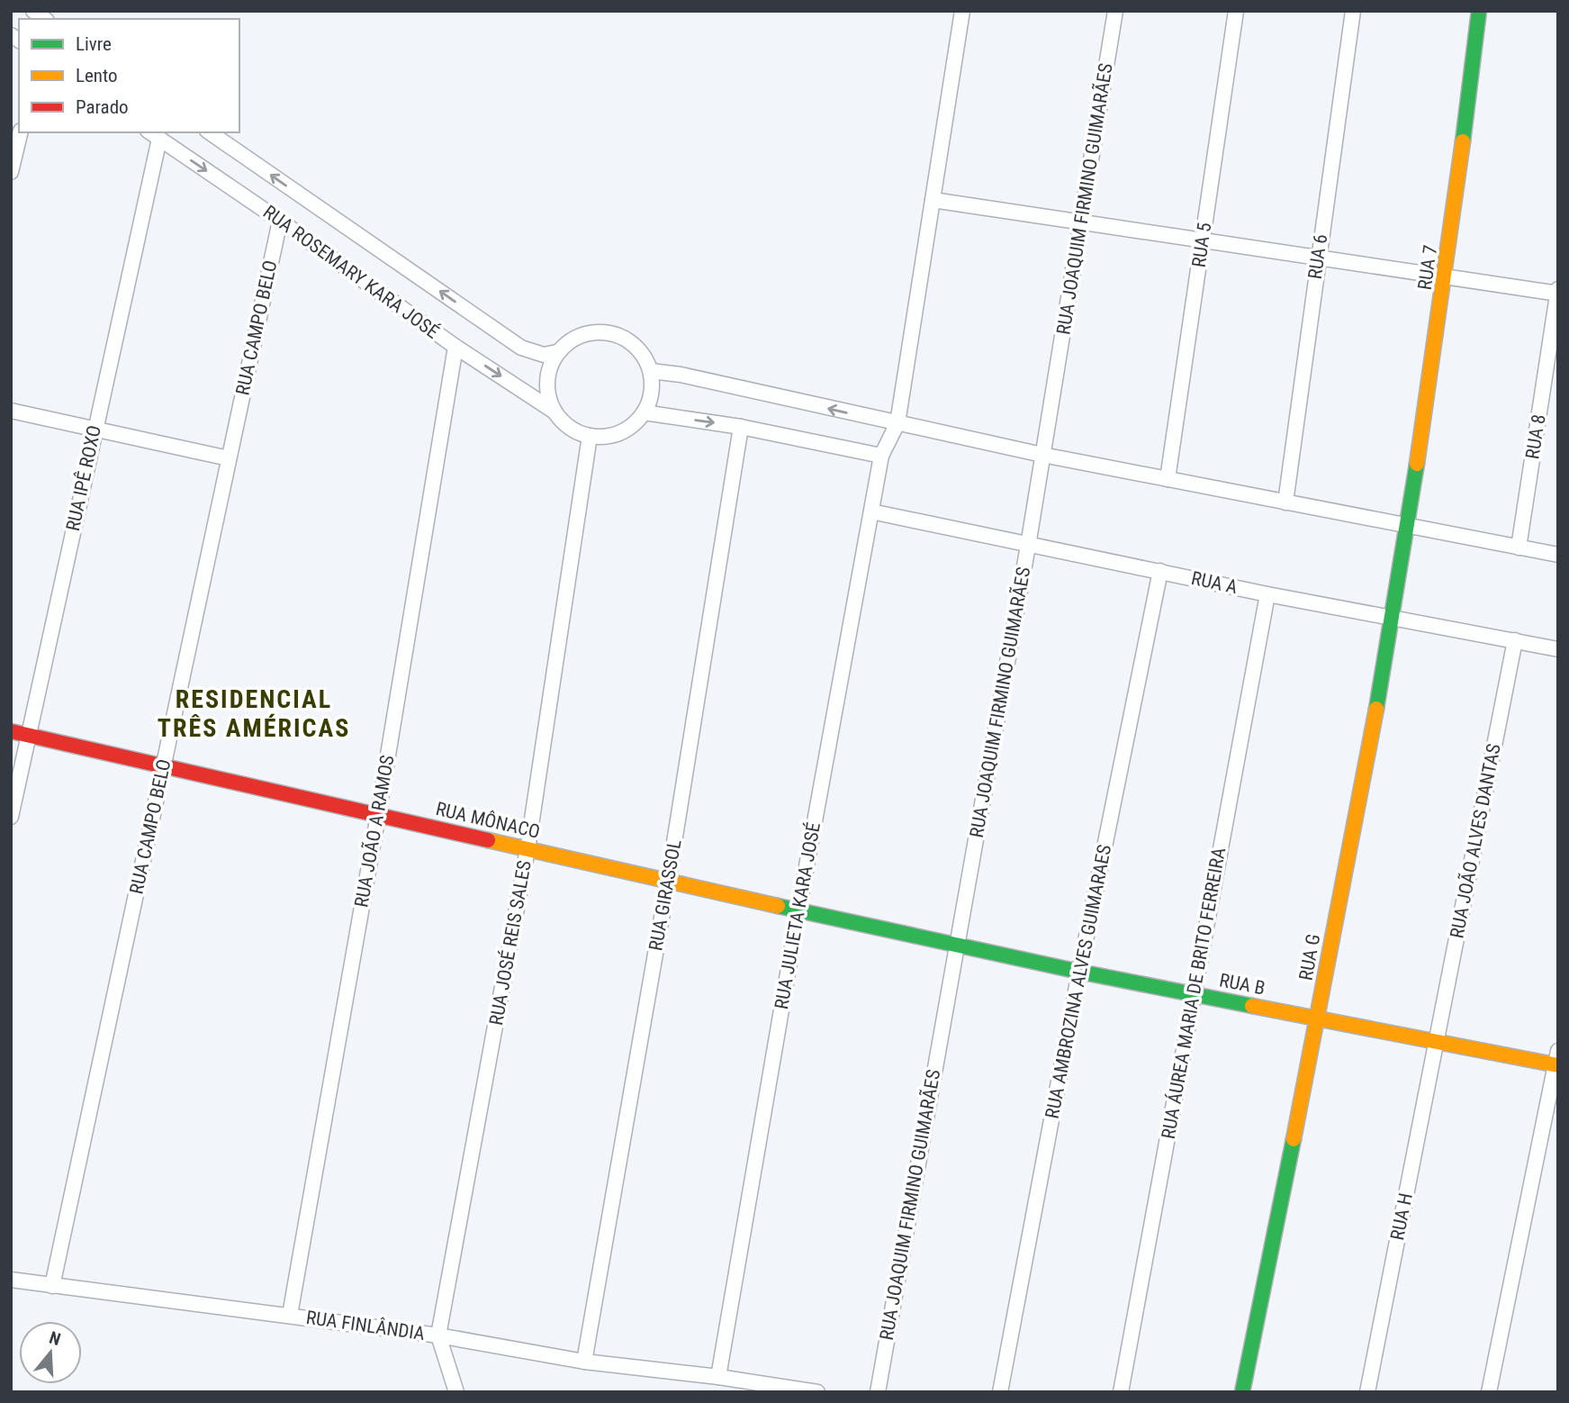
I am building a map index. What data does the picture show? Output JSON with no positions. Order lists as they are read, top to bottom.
{
  "streets": {
    "street": [
      "RUA JOAQUIM FIRMINO GUIMARÃES",
      "RUA 5",
      "RUA 6",
      "RUA 7",
      "RUA ROSEMARY KARA JOSÉ",
      "RUA CAMPO BELO",
      "RUA 8",
      "RUA IPÊ ROXO",
      "RUA A",
      "RUA MÔNACO",
      "RUA JOÃO A RAMOS",
      "RUA JOÃO ALVES DANTAS",
      "RUA GIRASSOL",
      "RUA JULIETA KARA JOSÉ",
      "RUA JOSÉ REIS SALES",
      "RUA G",
      "RUA AMBROZINA ALVES GUIMARAES",
      "RUA B",
      "RUA ÁUREA MARIA DE BRITO FERREIRA",
      "RUA H",
      "RUA FINLÂNDIA"
    ]
  },
  "crossings": [
    ["RUA JOAQUIM FIRMINO GUIMARÃES", "RUA A"],
    ["RUA JOAQUIM FIRMINO GUIMARÃES", "RUA MÔNACO"],
    ["RUA JOAQUIM FIRMINO GUIMARÃES", "RUA B"],
    ["RUA 7", "RUA G"],
    ["RUA ROSEMARY KARA JOSÉ", "RUA CAMPO BELO"],
    ["RUA ROSEMARY KARA JOSÉ", "RUA IPÊ ROXO"],
    ["RUA ROSEMARY KARA JOSÉ", "RUA JOÃO A RAMOS"],
    ["RUA ROSEMARY KARA JOSÉ", "RUA JOSÉ REIS SALES"],
    ["RUA CAMPO BELO", "RUA MÔNACO"],
    ["RUA CAMPO BELO", "RUA FINLÂNDIA"],
    ["RUA IPÊ ROXO", "RUA MÔNACO"],
    ["RUA A", "RUA JOÃO ALVES DANTAS"],
    ["RUA A", "RUA JULIETA KARA JOSÉ"],
    ["RUA A", "RUA G"],
    ["RUA A", "RUA AMBROZINA ALVES GUIMARAES"],
    ["RUA A", "RUA ÁUREA MARIA DE BRITO FERREIRA"],
    ["RUA MÔNACO", "RUA JOÃO A RAMOS"],
    ["RUA MÔNACO", "RUA GIRASSOL"],
    ["RUA MÔNACO", "RUA JULIETA KARA JOSÉ"],
    ["RUA MÔNACO", "RUA JOSÉ REIS SALES"],
    ["RUA MÔNACO", "RUA B"],
    ["RUA JOÃO A RAMOS", "RUA FINLÂNDIA"],
    ["RUA JOÃO ALVES DANTAS", "RUA B"],
    ["RUA JOÃO ALVES DANTAS", "RUA H"],
    ["RUA GIRASSOL", "RUA FINLÂNDIA"],
    ["RUA JULIETA KARA JOSÉ", "RUA FINLÂNDIA"],
    ["RUA JOSÉ REIS SALES", "RUA FINLÂNDIA"],
    ["RUA G", "RUA B"],
    ["RUA AMBROZINA ALVES GUIMARAES", "RUA B"],
    ["RUA B", "RUA ÁUREA MARIA DE BRITO FERREIRA"],
    ["RUA B", "RUA H"]
  ],
  "districts": ["RESIDENCIAL TRÊS AMÉRICAS"],
  "legend": ["Livre", "Lento", "Parado"],
  "north": "top"
}
